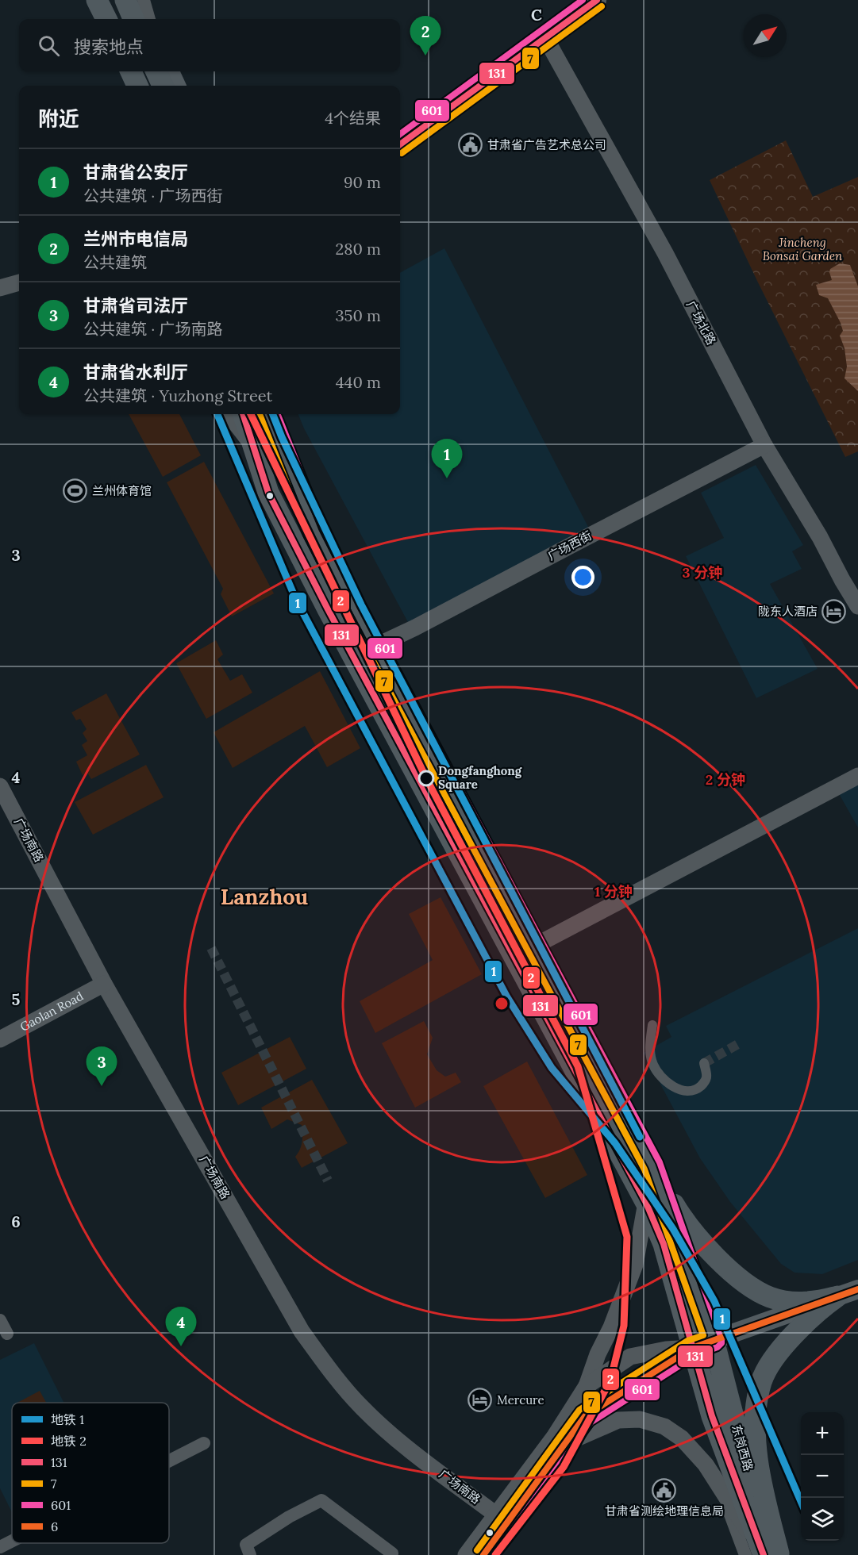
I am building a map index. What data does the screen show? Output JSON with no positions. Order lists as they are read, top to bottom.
{
  "streets": {
    "main road": ["东岗西路"],
    "street": [
      "广场北路",
      "广场西街",
      "广场南路",
      "Gaolan Road"
    ]
  },
  "crossings": [
    ["广场北路", "广场西街"],
    ["广场南路", "Gaolan Road"]
  ],
  "districts": ["Lanzhou"],
  "parks": ["Jincheng Bonsai Garden"],
  "places": {
    "public building": ["甘肃省广告艺术总公司", "甘肃省测绘地理信息局"],
    "sports": ["兰州体育馆"],
    "hotel": ["陇东人酒店", "Mercure"],
    "other": ["Dongfanghong Square"]
  },
  "lines": [
    "transit line 131",
    "transit line 601",
    "transit line 7",
    "metro line 1",
    "metro line 2",
    "transit line 6"
  ],
  "legend": [
    "地铁 1",
    "地铁 2",
    "131",
    "7",
    "601",
    "6"
  ],
  "north": "top right",
  "page": {
    "pins": [
      "2",
      "1",
      "3",
      "4"
    ],
    "search": "搜索地点",
    "heading": ["附近", "4个结果"],
    "list": [
      {
        "mark": "1",
        "name": "甘肃省公安厅",
        "note": "公共建筑 · 广场西街",
        "value": "90 m"
      },
      {
        "mark": "2",
        "name": "兰州市电信局",
        "note": "公共建筑",
        "value": "280 m"
      },
      {
        "mark": "3",
        "name": "甘肃省司法厅",
        "note": "公共建筑 · 广场南路",
        "value": "350 m"
      },
      {
        "mark": "4",
        "name": "甘肃省水利厅",
        "note": "公共建筑 · Yuzhong Street",
        "value": "440 m"
      }
    ],
    "map_buttons": ["+", "−"]
  },
  "grid": {
    "columns": ["C"],
    "rows": [
      "3",
      "4",
      "5",
      "6"
    ]
  },
  "rings": ["3 分钟", "2 分钟", "1 分钟"]
}
